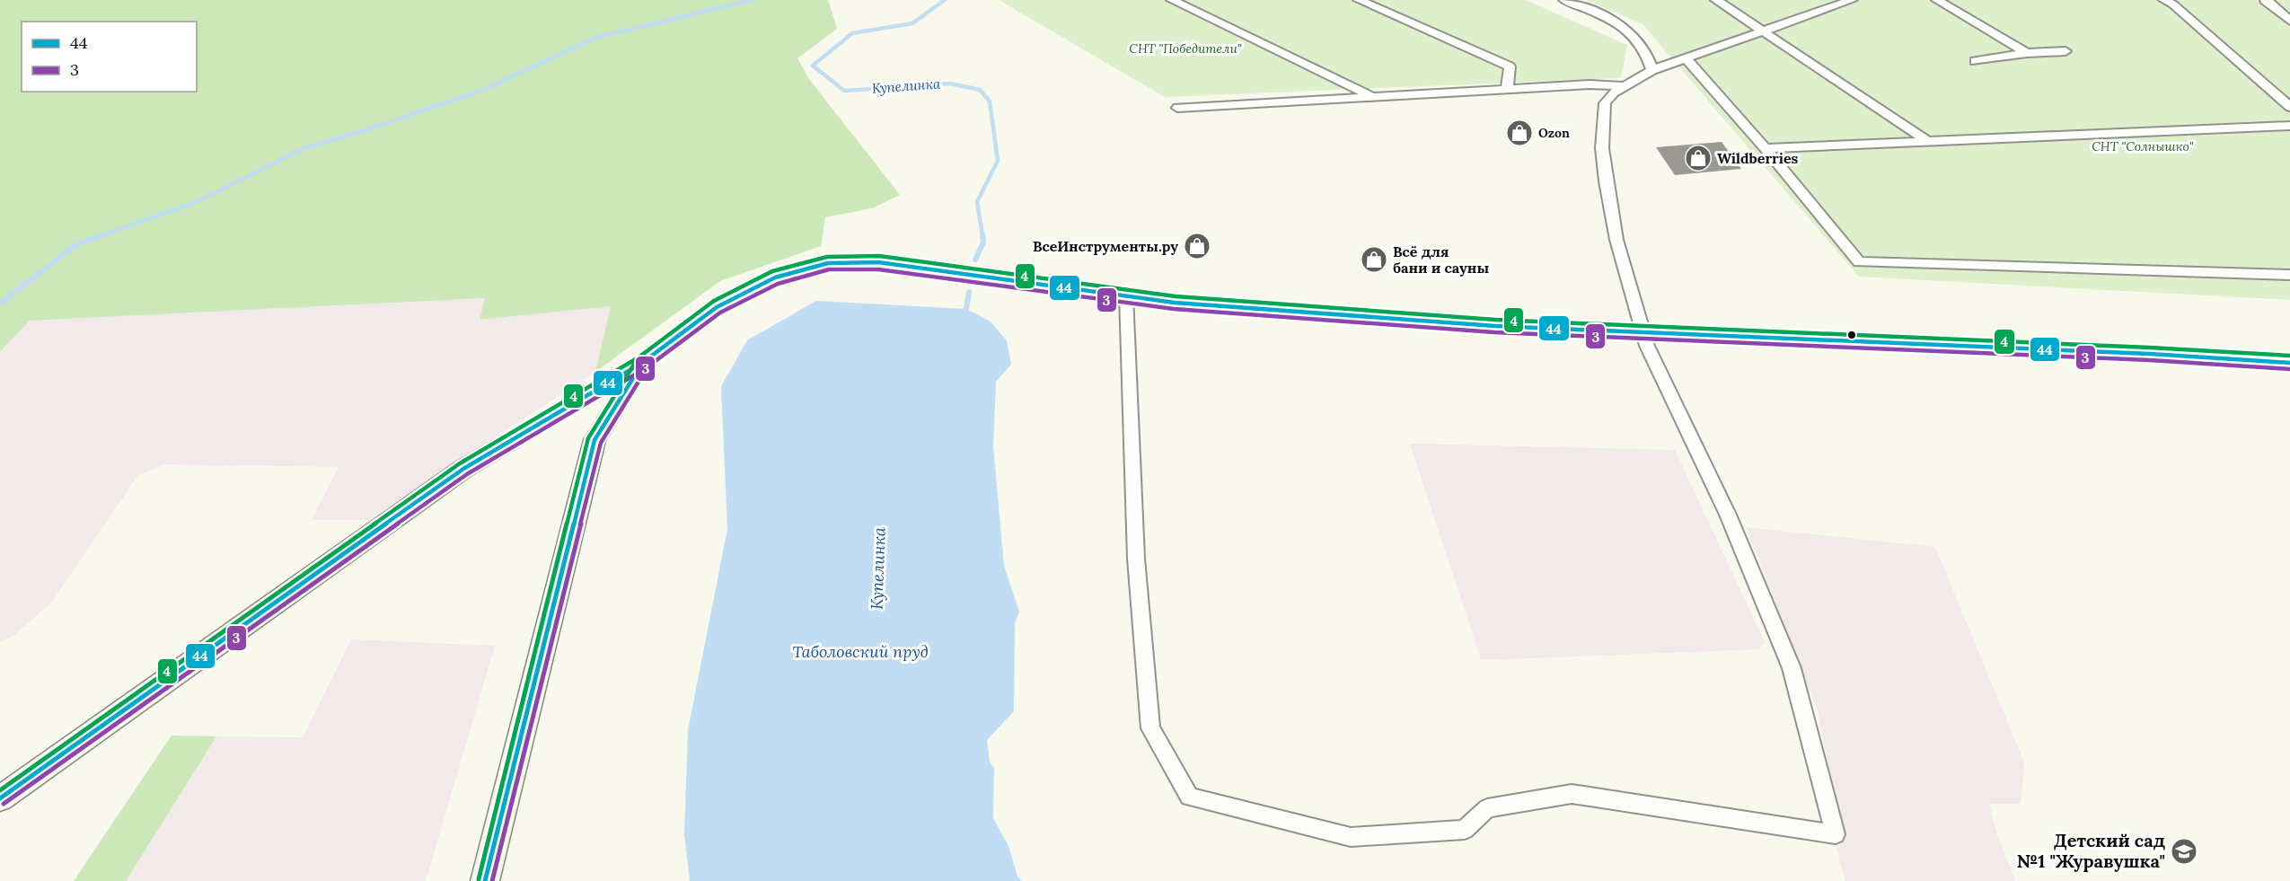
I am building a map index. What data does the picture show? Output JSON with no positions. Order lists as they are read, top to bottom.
{
  "water": ["Купелинка", "Таболовский пруд"],
  "parks": ["СНТ \"Победители\"", "СНТ \"Солнышко\""],
  "places": {
    "shop": [
      "Ozon",
      "Wildberries",
      "ВсеИнструменты.ру",
      "Всё для бани и сауны"
    ],
    "school or university": ["Детский сад №1 \"Журавушка\""]
  },
  "lines": ["transit line 4", "transit line 44", "transit line 3"],
  "legend": ["44", "3"]
}
